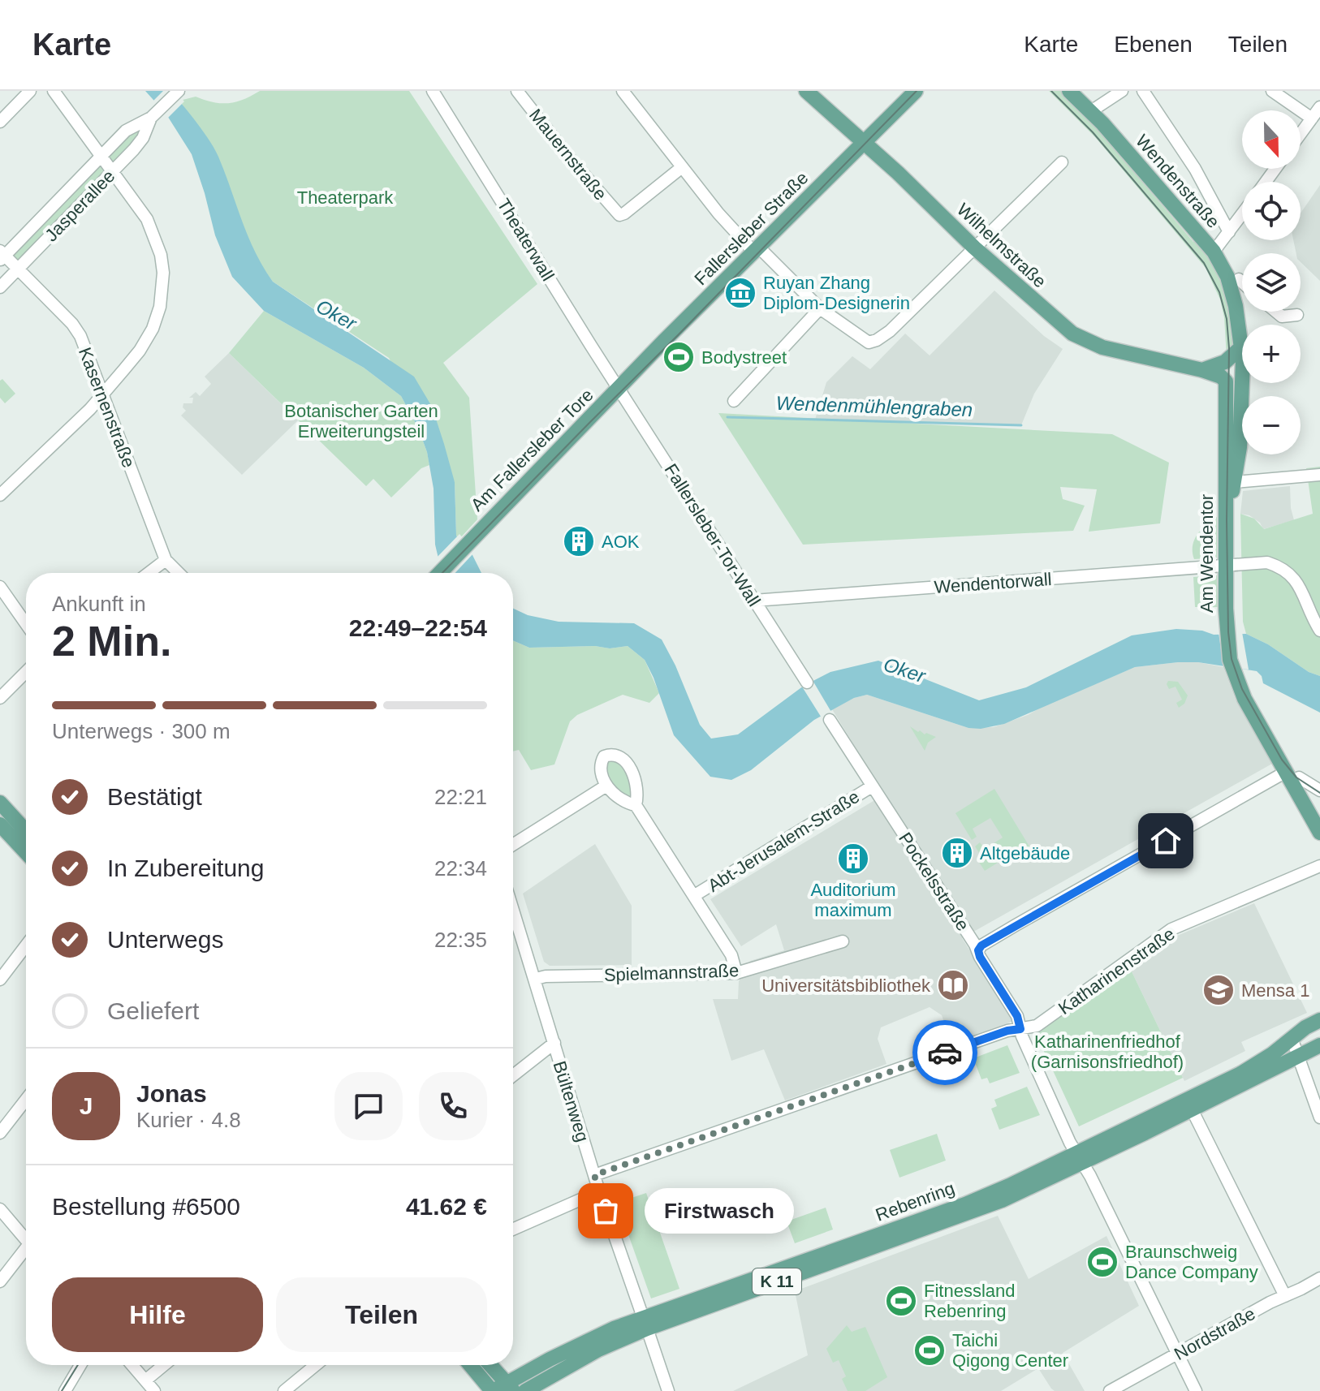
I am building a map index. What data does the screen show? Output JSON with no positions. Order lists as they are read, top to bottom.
{
  "streets": {
    "main road": [
      "Wendenstraße",
      "Fallersleber Straße",
      "Wilhelmstraße",
      "Am Fallersleber Tore",
      "Am Wendentor",
      "Rebenring",
      "K 11"
    ],
    "street": [
      "Mauernstraße",
      "Jasperallee",
      "Theaterwall",
      "Kasernenstraße",
      "Fallersleber-Tor-Wall",
      "Wendentorwall",
      "Abt-Jerusalem-Straße",
      "Pockelsstraße",
      "Katharinenstraße",
      "Spielmannstraße",
      "Bültenweg",
      "Nordstraße"
    ]
  },
  "crossings": [
    ["Wendenstraße", "Am Wendentor"],
    ["Jasperallee", "Kasernenstraße"],
    ["Fallersleber Straße", "Theaterwall"],
    ["Fallersleber Straße", "Wilhelmstraße"],
    ["Fallersleber Straße", "Am Fallersleber Tore"],
    ["Fallersleber Straße", "Fallersleber-Tor-Wall"],
    ["Theaterwall", "Am Fallersleber Tore"],
    ["Theaterwall", "Fallersleber-Tor-Wall"],
    ["Wilhelmstraße", "Am Wendentor"],
    ["Am Fallersleber Tore", "Fallersleber-Tor-Wall"],
    ["Fallersleber-Tor-Wall", "Wendentorwall"],
    ["Am Wendentor", "Wendentorwall"],
    ["Abt-Jerusalem-Straße", "Pockelsstraße"],
    ["Pockelsstraße", "Katharinenstraße"],
    ["Pockelsstraße", "Rebenring"],
    ["Pockelsstraße", "Nordstraße"],
    ["Katharinenstraße", "Bültenweg"],
    ["Spielmannstraße", "Bültenweg"],
    ["Bültenweg", "Rebenring"]
  ],
  "water": ["Oker", "Wendenmühlengraben"],
  "parks": ["Theaterpark", "Botanischer Garten Erweiterungsteil", "Katharinenfriedhof (Garnisonsfriedhof)"],
  "places": {
    "museum": ["Ruyan Zhang Diplom-Designerin"],
    "sports": [
      "Bodystreet",
      "Braunschweig Dance Company",
      "Fitnessland Rebenring",
      "Taichi Qigong Center"
    ],
    "building": ["AOK", "Altgebäude", "Auditorium maximum"],
    "library": ["Universitätsbibliothek"],
    "school or university": ["Mensa 1"],
    "other": ["Firstwasch"]
  },
  "north": "bottom",
  "page": {
    "header": "Karte",
    "nav": ["Karte", "Ebenen", "Teilen"],
    "map_buttons": ["+", "−"],
    "heading": ["2 Min.", "Ankunft in", "22:49–22:54"],
    "panel": [
      "Jonas",
      "Kurier · 4.8",
      "Bestellung #6500",
      "41.62 €"
    ],
    "bar": "Unterwegs · 300 m",
    "list": [
      ["Bestätigt", "22:21"],
      ["In Zubereitung", "22:34"],
      ["Unterwegs", "22:35"],
      "Geliefert"
    ],
    "round": "J",
    "bubble": "Firstwasch",
    "buttons": ["Hilfe", "Teilen"]
  }
}
